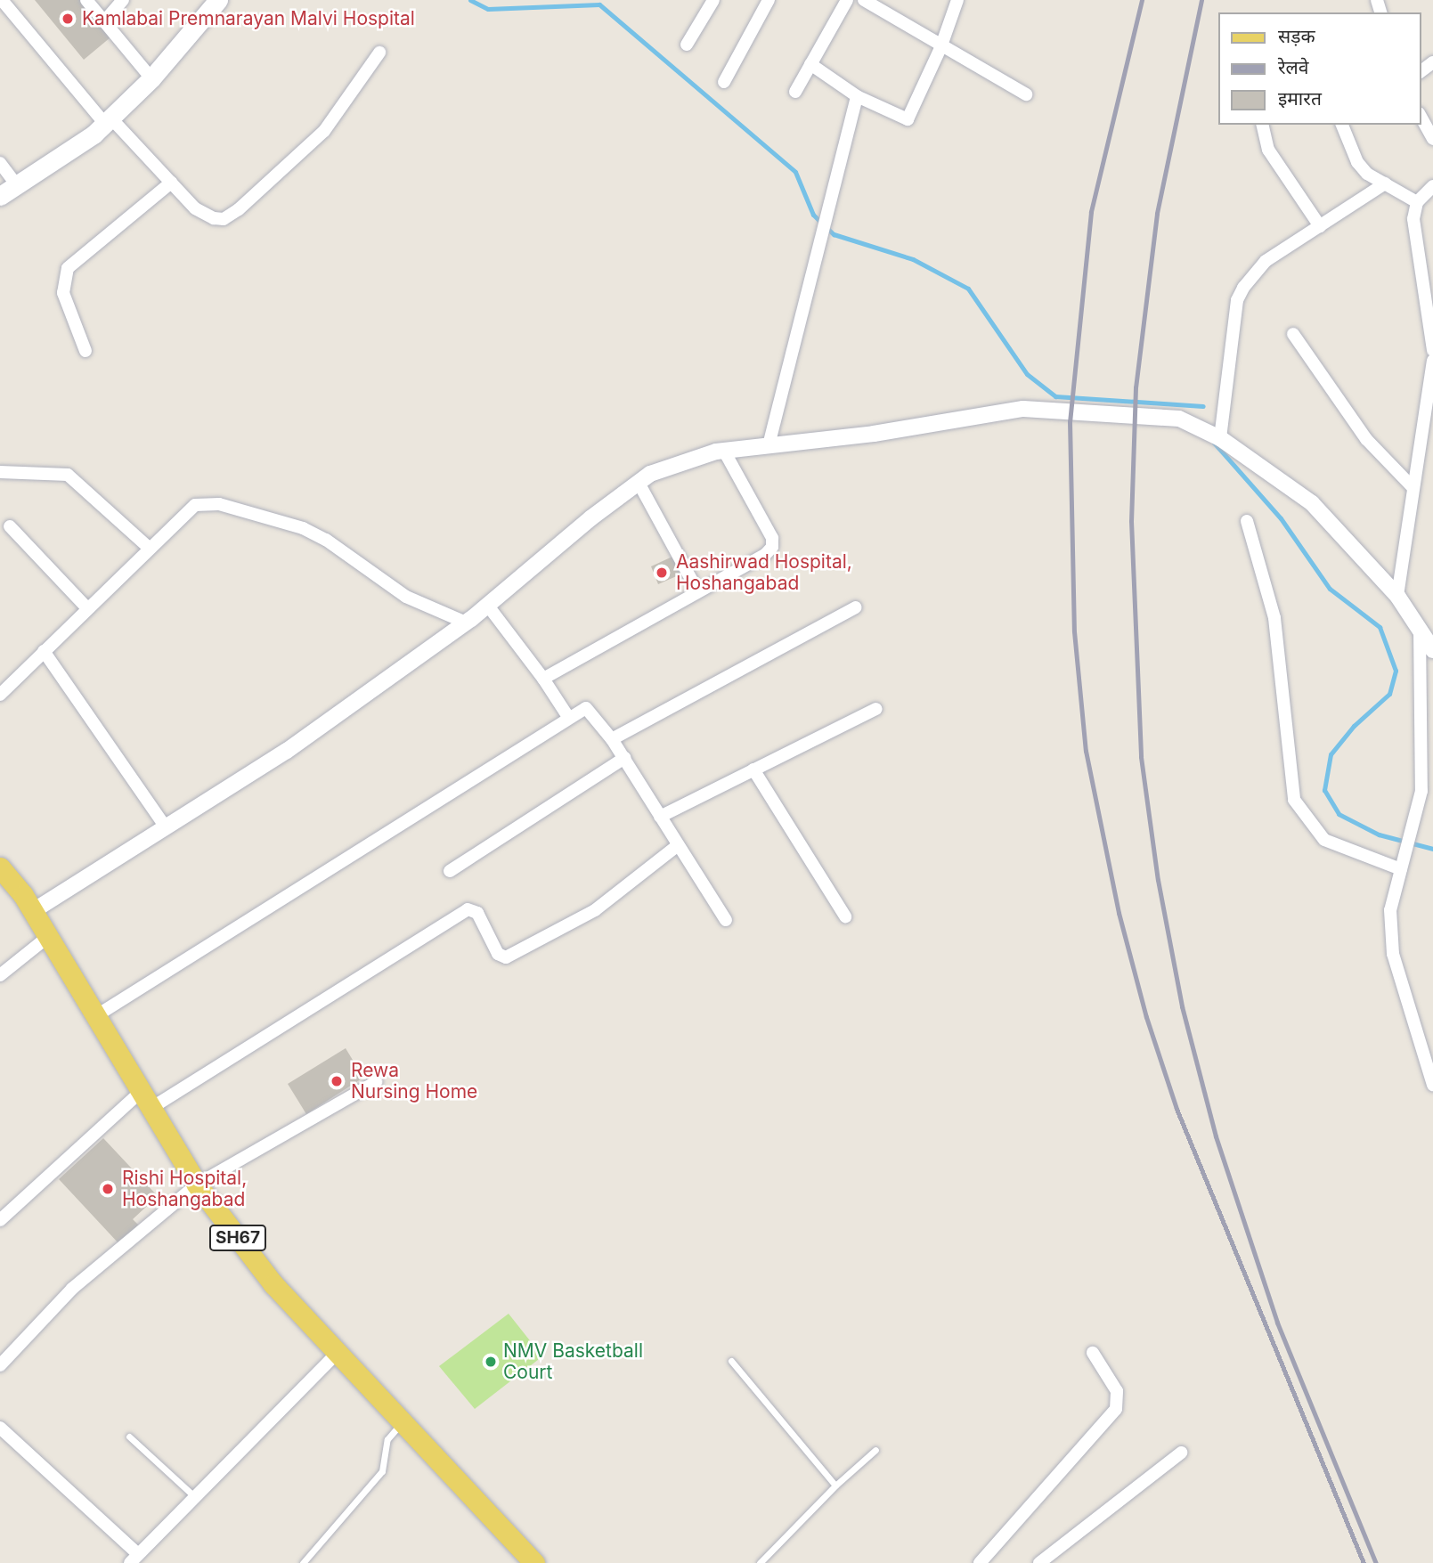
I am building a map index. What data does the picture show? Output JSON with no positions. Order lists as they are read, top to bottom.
{
  "streets": {
    "main road": ["SH67"]
  },
  "places": [
    "Kamlabai Premnarayan Malvi Hospital",
    "Aashirwad Hospital, Hoshangabad",
    "Rewa Nursing Home",
    "Rishi Hospital, Hoshangabad",
    "NMV Basketball Court"
  ],
  "legend": ["सड़क", "रेलवे", "इमारत"]
}
